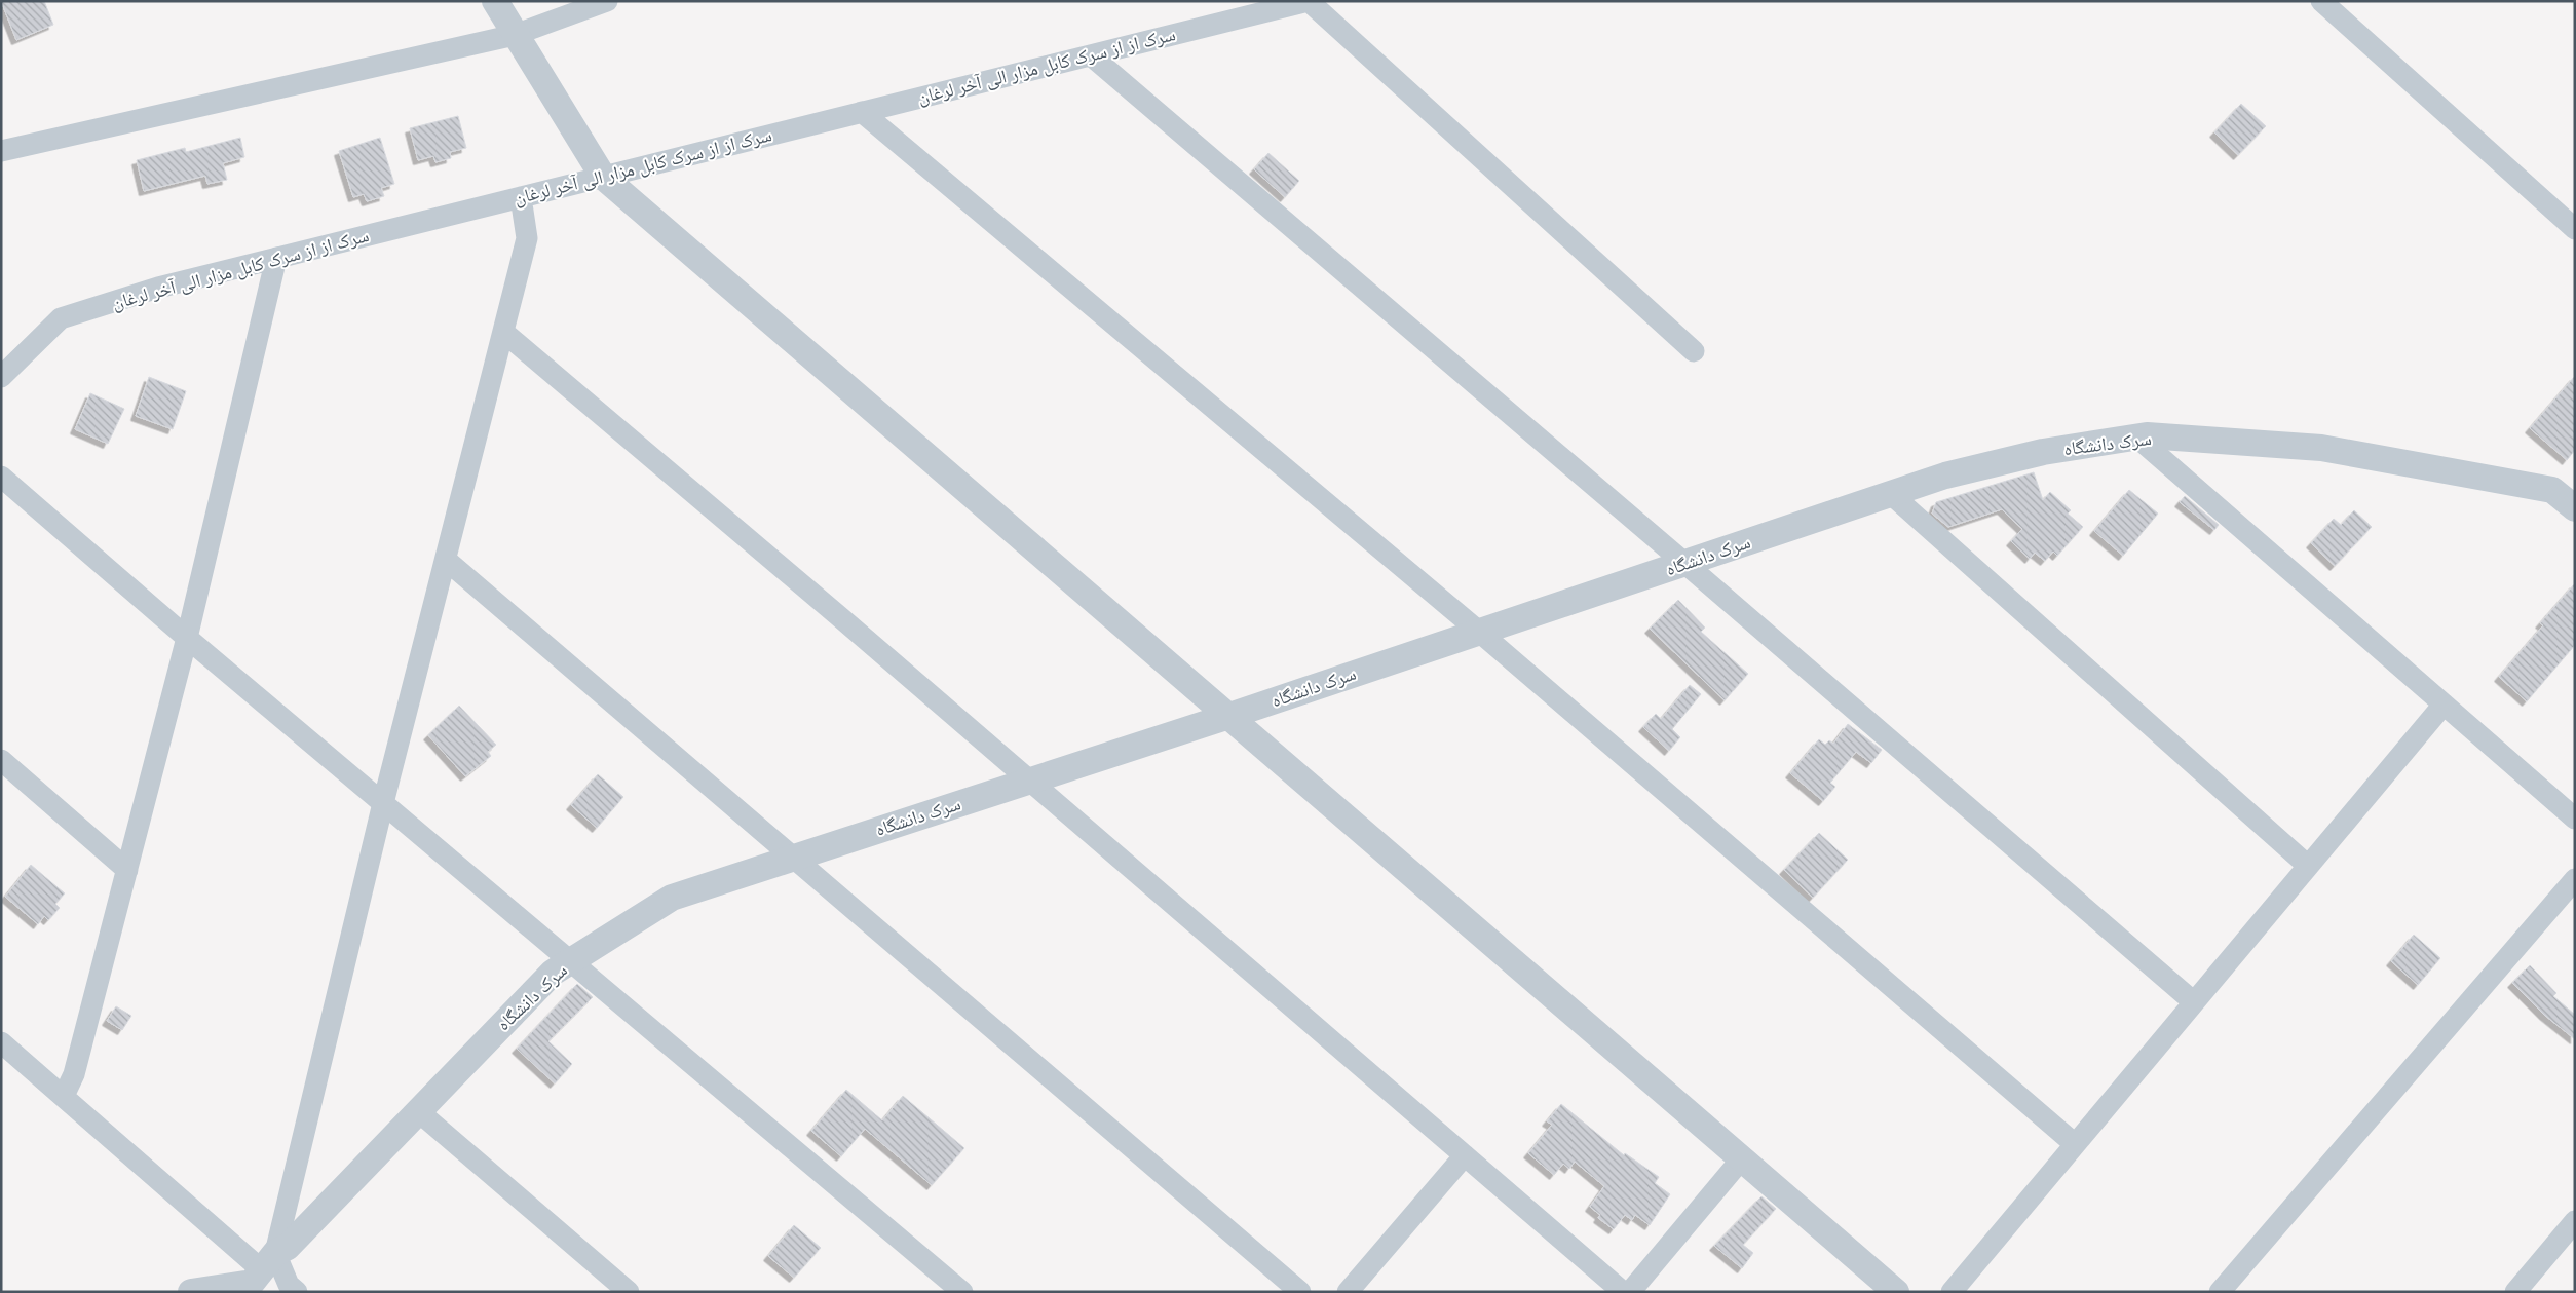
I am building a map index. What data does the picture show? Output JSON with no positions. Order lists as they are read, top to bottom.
{
  "streets": {
    "street": ["سرک از از سرک کابل مزار الی آخر لرغان", "سرک دانشگاه"]
  }
}
